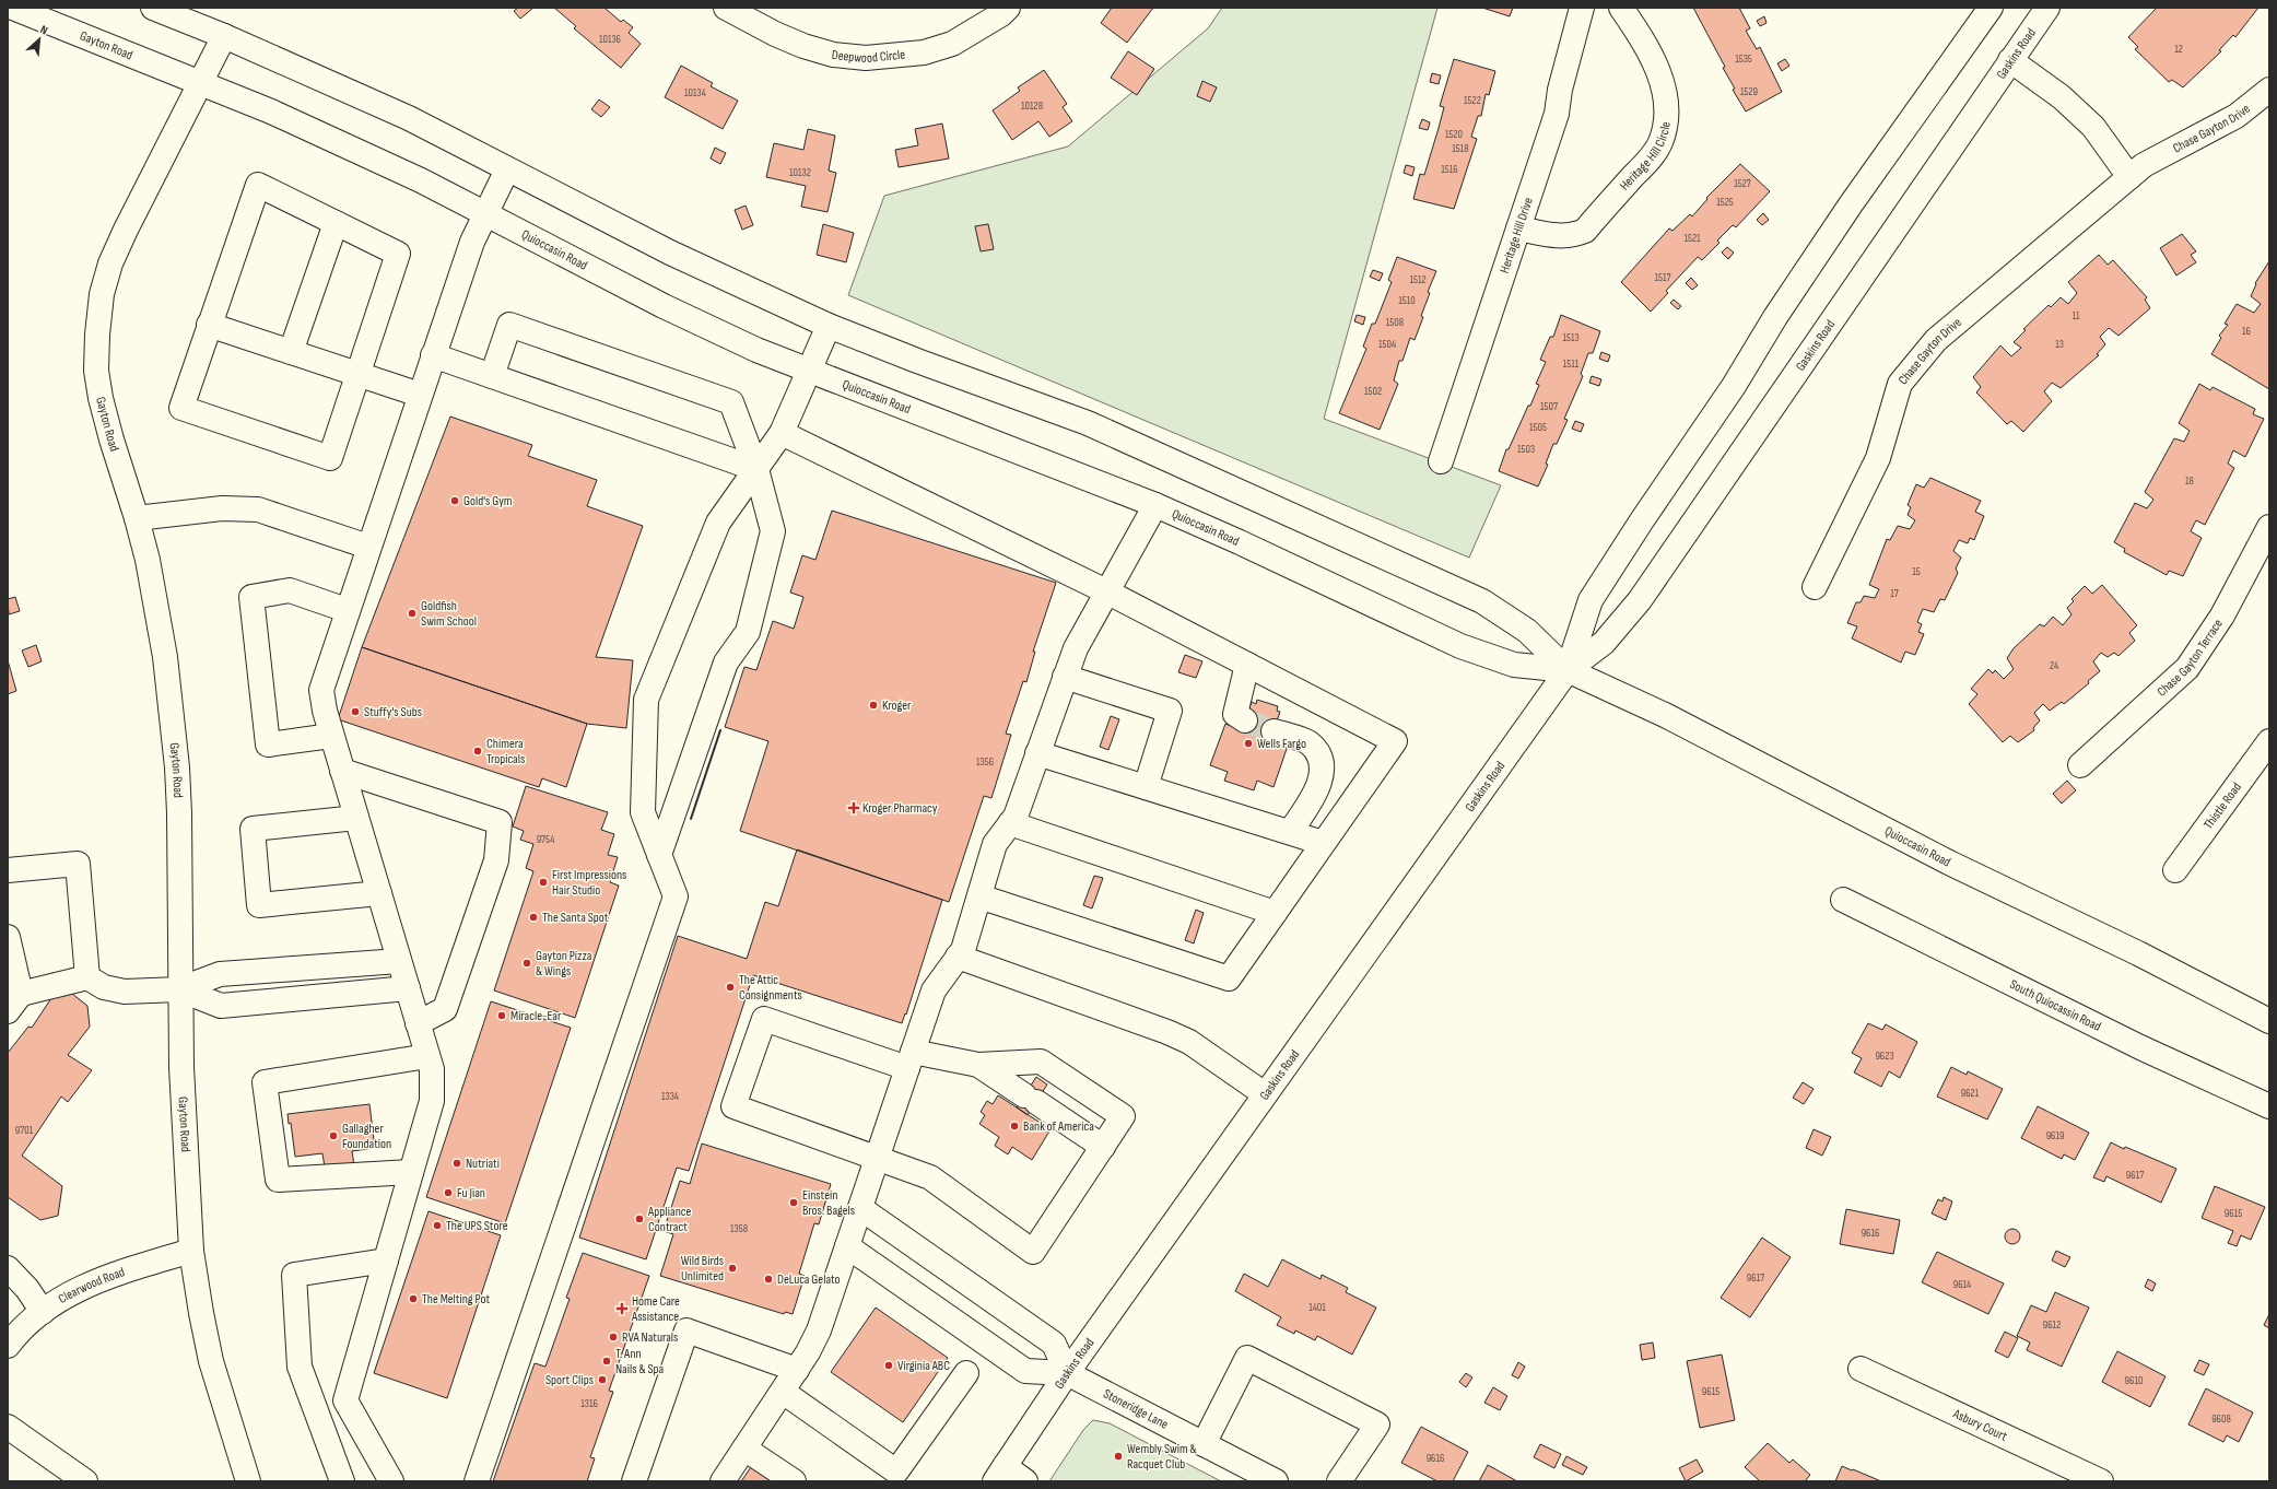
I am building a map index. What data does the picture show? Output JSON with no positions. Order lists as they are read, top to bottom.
{
  "streets": {
    "main road": [
      "Gayton Road",
      "Deepwood Circle",
      "Gaskins Road",
      "Chase Gayton Drive",
      "Heritage Hill Circle",
      "Heritage Hill Drive",
      "Quioccasin Road",
      "Chase Gayton Terrace",
      "Thistle Road",
      "South Quiocassin Road",
      "Clearwood Road",
      "Stoneridge Lane",
      "Asbury Court"
    ]
  },
  "crossings": [
    ["Gayton Road", "Quioccasin Road"],
    ["Gayton Road", "Clearwood Road"],
    ["Gaskins Road", "Quioccasin Road"],
    ["Gaskins Road", "Stoneridge Lane"],
    ["Heritage Hill Circle", "Heritage Hill Drive"]
  ],
  "places": {
    "other": [
      "Gold's Gym",
      "Goldfish Swim School",
      "Kroger",
      "Stuffy's Subs",
      "Wells Fargo",
      "Chimera Tropicals",
      "First Impressions Hair Studio",
      "The Santa Spot",
      "Gayton Pizza & Wings",
      "The Attic Consignments",
      "Miracle-Ear",
      "Bank of America",
      "Gallagher Foundation",
      "Nutriati",
      "Fu Jian",
      "Einstein Bros. Bagels",
      "Appliance Contract",
      "The UPS Store",
      "Wild Birds Unlimited",
      "DeLuca Gelato",
      "The Melting Pot",
      "RVA Naturals",
      "T. Ann Nails & Spa",
      "Virginia ABC",
      "Sport Clips",
      "Wembly Swim & Racquet Club"
    ],
    "health": ["Kroger Pharmacy", "Home Care Assistance"]
  },
  "house_numbers": [
    "10136",
    "12",
    "1535",
    "1529",
    "10134",
    "1522",
    "10128",
    "1520",
    "1518",
    "1516",
    "10132",
    "1527",
    "1525",
    "1521",
    "1517",
    "1512",
    "1510",
    "11",
    "1508",
    "16",
    "1513",
    "1504",
    "13",
    "1511",
    "1502",
    "1507",
    "1505",
    "1503",
    "18",
    "15",
    "17",
    "24",
    "1356",
    "9754",
    "9623",
    "9621",
    "1334",
    "9701",
    "9619",
    "9617",
    "9615",
    "1358",
    "9616",
    "9617",
    "9614",
    "1401",
    "9612",
    "9610",
    "9615",
    "1316",
    "9608",
    "9616"
  ],
  "north": "top right"
}
